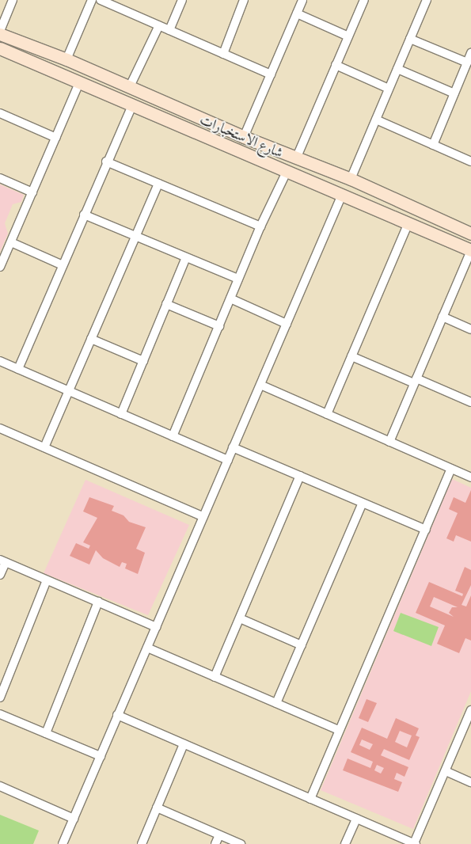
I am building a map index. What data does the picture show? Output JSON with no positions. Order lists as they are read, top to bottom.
{
  "streets": {
    "main road": ["شارع الاستخبارات"]
  }
}
